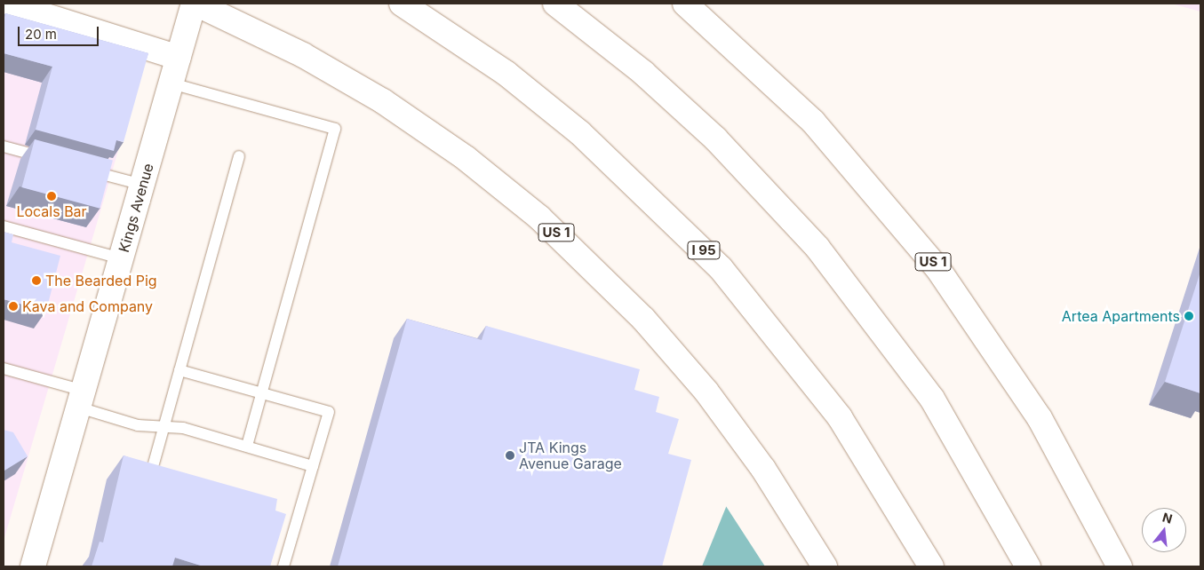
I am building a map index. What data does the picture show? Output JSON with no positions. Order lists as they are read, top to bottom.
{
  "streets": {
    "main road": ["Kings Avenue", "US 1", "I 95"]
  },
  "crossings": [
    ["Kings Avenue", "US 1"]
  ],
  "places": [
    "Locals Bar",
    "The Bearded Pig",
    "Kava and Company",
    "Artea Apartments",
    "JTA Kings Avenue Garage"
  ],
  "scale_bar": "20 m",
  "north": "top"
}
